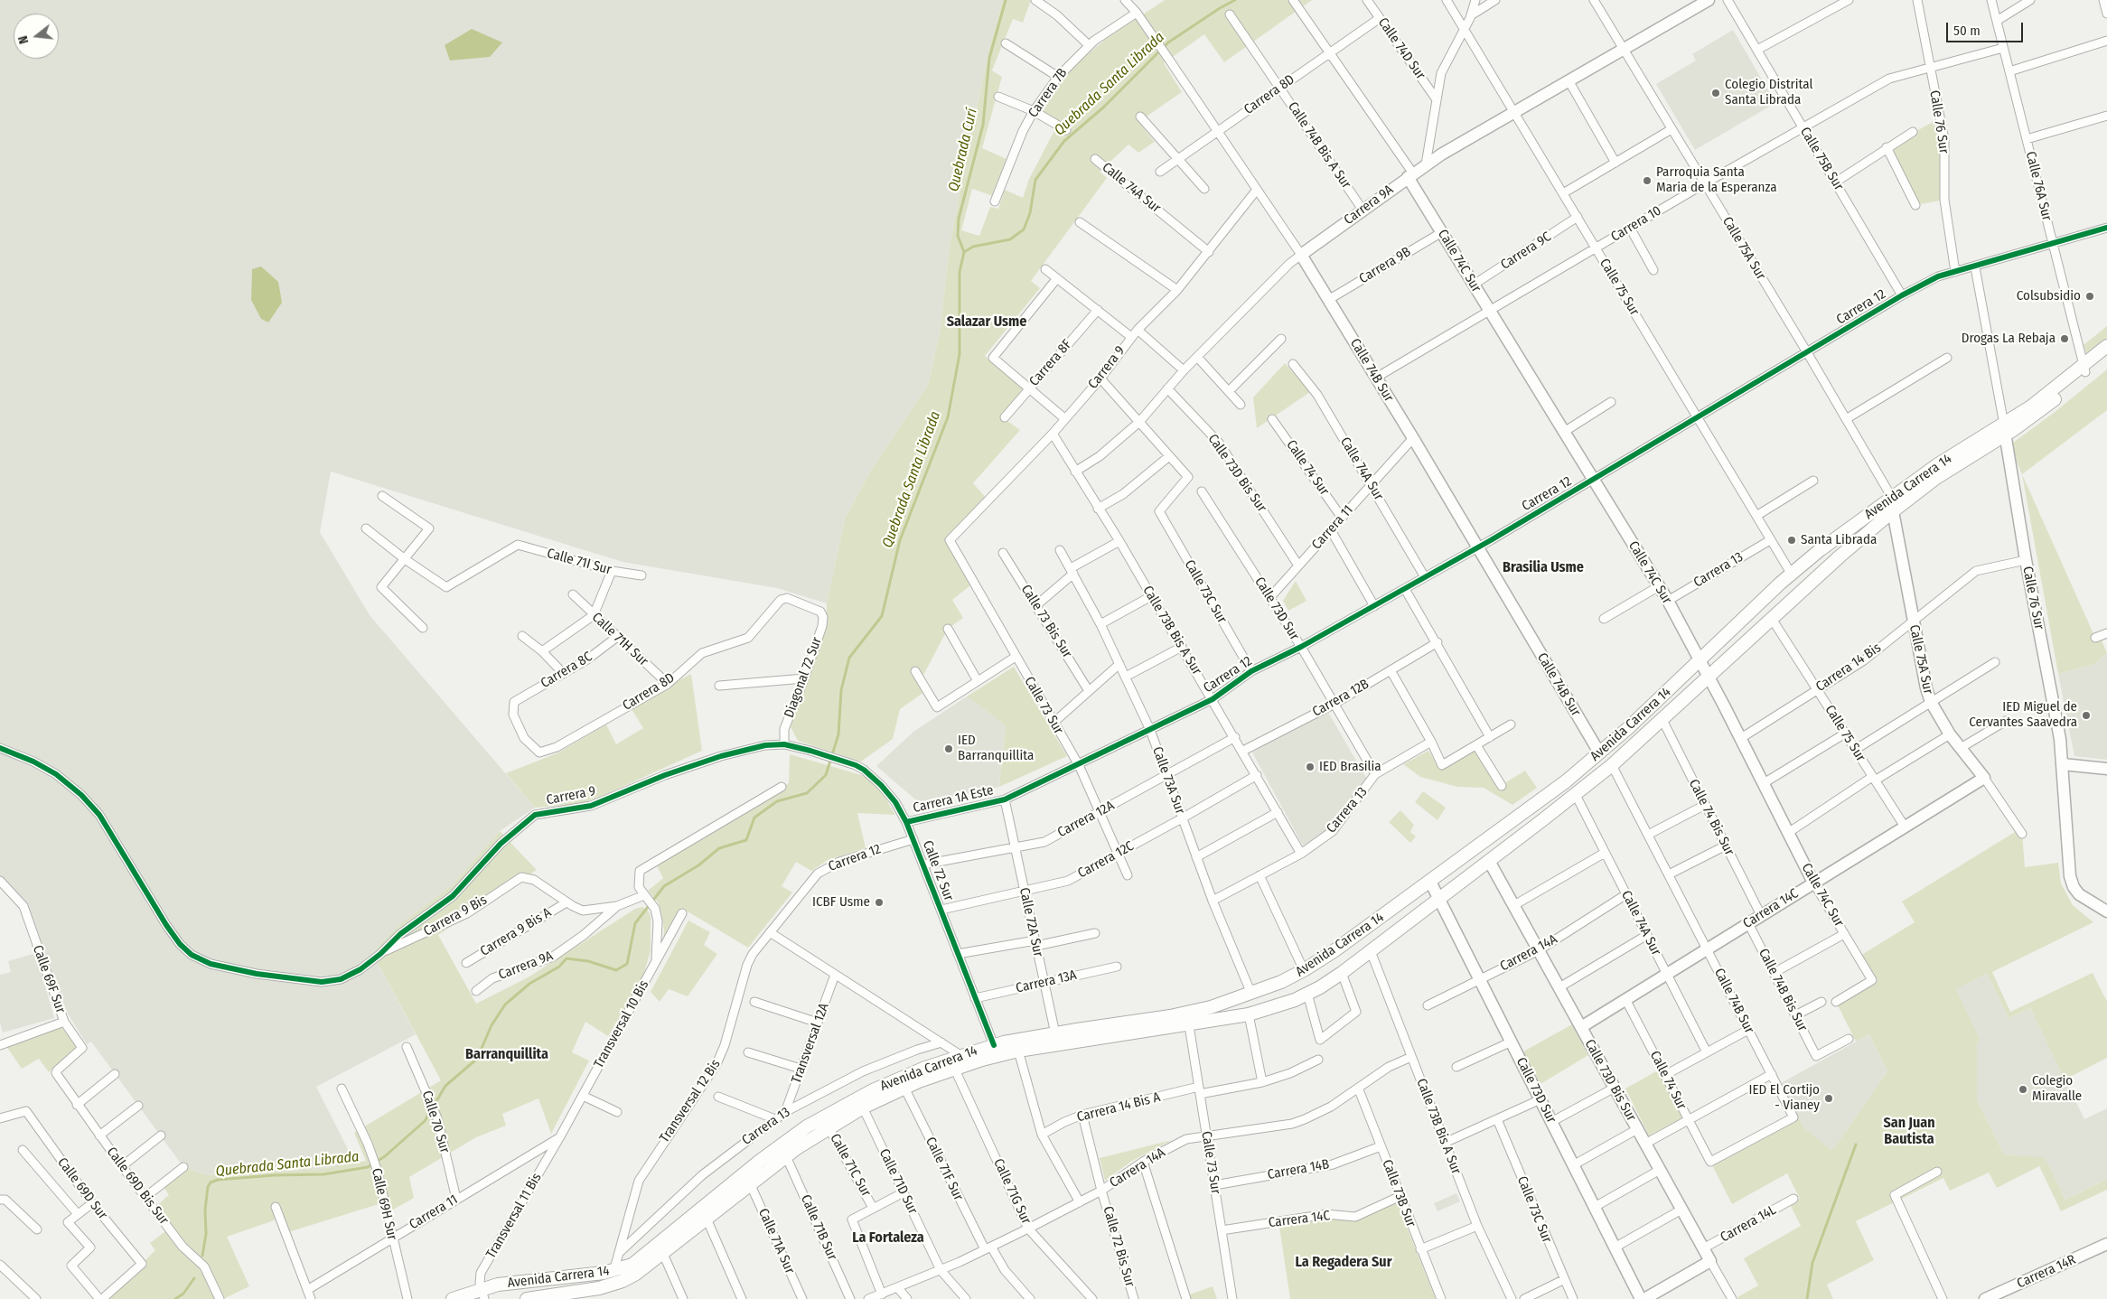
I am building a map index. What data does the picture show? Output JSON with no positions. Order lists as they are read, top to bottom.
{
  "streets": {
    "main road": ["Avenida Carrera 14"],
    "street": [
      "Calle 74D Sur",
      "Carrera 7B",
      "Carrera 8D",
      "Calle 76 Sur",
      "Calle 74B Bis A Sur",
      "Calle 75B Sur",
      "Calle 76A Sur",
      "Calle 74A Sur",
      "Carrera 9A",
      "Carrera 10",
      "Calle 75A Sur",
      "Carrera 9C",
      "Calle 74C Sur",
      "Carrera 9B",
      "Calle 75 Sur",
      "Carrera 12",
      "Carrera 8F",
      "Carrera 9",
      "Calle 74B Sur",
      "Calle 74 Sur",
      "Calle 73D Bis Sur",
      "Carrera 11",
      "Calle 71I Sur",
      "Carrera 13",
      "Calle 73C Sur",
      "Calle 73D Sur",
      "Calle 73 Bis Sur",
      "Calle 73B Bis A Sur",
      "Calle 71H Sur",
      "Carrera 14 Bis",
      "Carrera 8C",
      "Diagonal 72 Sur",
      "Carrera 12B",
      "Calle 73 Sur",
      "Calle 73A Sur",
      "Carrera 1A Este",
      "Calle 74 Bis Sur",
      "Carrera 12A",
      "Carrera 12C",
      "Calle 72 Sur",
      "Carrera 14C",
      "Carrera 9 Bis",
      "Calle 72A Sur",
      "Carrera 9 Bis A",
      "Carrera 14A",
      "Calle 69F Sur",
      "Carrera 13A",
      "Calle 74B Bis Sur",
      "Transversal 10 Bis",
      "Transversal 12A",
      "Transversal 12 Bis",
      "Carrera 14 Bis A",
      "Calle 70 Sur",
      "Calle 71C Sur",
      "Calle 71F Sur",
      "Carrera 14B",
      "Calle 71D Sur",
      "Calle 69D Bis Sur",
      "Calle 69D Sur",
      "Calle 71G Sur",
      "Calle 73B Sur",
      "Calle 69H Sur",
      "Transversal 11 Bis",
      "Carrera 14L",
      "Calle 71B Sur",
      "Calle 71A Sur",
      "Calle 72 Bis Sur",
      "Carrera 14R"
    ]
  },
  "crossings": [
    ["Calle 74D Sur", "Carrera 8D"],
    ["Carrera 7B", "Calle 74B Sur"],
    ["Carrera 8D", "Calle 74B Bis A Sur"],
    ["Carrera 8D", "Calle 74C Sur"],
    ["Carrera 8D", "Calle 74B Sur"],
    ["Carrera 8D", "Calle 71H Sur"],
    ["Carrera 8D", "Carrera 8C"],
    ["Carrera 8D", "Diagonal 72 Sur"],
    ["Calle 76 Sur", "Carrera 10"],
    ["Calle 76 Sur", "Carrera 12"],
    ["Calle 76 Sur", "Avenida Carrera 14"],
    ["Calle 76 Sur", "Carrera 14 Bis"],
    ["Calle 74B Bis A Sur", "Carrera 9A"],
    ["Calle 75B Sur", "Carrera 10"],
    ["Calle 75B Sur", "Carrera 12"],
    ["Calle 76A Sur", "Carrera 10"],
    ["Calle 76A Sur", "Carrera 12"],
    ["Calle 76A Sur", "Avenida Carrera 14"],
    ["Calle 74A Sur", "Carrera 12"],
    ["Calle 74A Sur", "Carrera 9"],
    ["Calle 74A Sur", "Avenida Carrera 14"],
    ["Calle 74A Sur", "Carrera 11"],
    ["Calle 74A Sur", "Carrera 14C"],
    ["Calle 74A Sur", "Carrera 14A"],
    ["Carrera 9A", "Calle 75A Sur"],
    ["Carrera 9A", "Calle 74C Sur"],
    ["Carrera 9A", "Calle 75 Sur"],
    ["Carrera 9A", "Calle 74B Sur"],
    ["Carrera 9A", "Calle 73D Bis Sur"],
    ["Carrera 9A", "Calle 73B Bis A Sur"],
    ["Carrera 10", "Calle 75A Sur"],
    ["Carrera 10", "Calle 74C Sur"],
    ["Carrera 10", "Calle 75 Sur"],
    ["Carrera 10", "Calle 74B Sur"],
    ["Calle 75A Sur", "Carrera 12"],
    ["Calle 75A Sur", "Avenida Carrera 14"],
    ["Calle 75A Sur", "Carrera 14 Bis"],
    ["Calle 75A Sur", "Carrera 14C"],
    ["Carrera 9C", "Calle 74C Sur"],
    ["Carrera 9C", "Calle 75 Sur"],
    ["Calle 74C Sur", "Carrera 9B"],
    ["Calle 74C Sur", "Carrera 12"],
    ["Calle 74C Sur", "Avenida Carrera 14"],
    ["Calle 74C Sur", "Carrera 13"],
    ["Calle 74C Sur", "Carrera 14 Bis"],
    ["Calle 74C Sur", "Carrera 14C"],
    ["Carrera 9B", "Calle 74B Sur"],
    ["Calle 75 Sur", "Carrera 12"],
    ["Calle 75 Sur", "Avenida Carrera 14"],
    ["Calle 75 Sur", "Carrera 13"],
    ["Calle 75 Sur", "Carrera 14 Bis"],
    ["Calle 75 Sur", "Carrera 14C"],
    ["Carrera 12", "Calle 74B Sur"],
    ["Carrera 12", "Calle 73C Sur"],
    ["Carrera 12", "Calle 73D Sur"],
    ["Carrera 12", "Calle 73B Bis A Sur"],
    ["Carrera 12", "Calle 73 Sur"],
    ["Carrera 12", "Calle 73A Sur"],
    ["Carrera 12", "Carrera 1A Este"],
    ["Carrera 12", "Calle 72 Sur"],
    ["Carrera 12", "Calle 72A Sur"],
    ["Carrera 12", "Transversal 12 Bis"],
    ["Carrera 9", "Calle 74B Sur"],
    ["Carrera 9", "Calle 73B Bis A Sur"],
    ["Carrera 9", "Diagonal 72 Sur"],
    ["Carrera 9", "Calle 73 Sur"],
    ["Carrera 9", "Calle 72 Sur"],
    ["Carrera 9", "Carrera 9 Bis"],
    ["Calle 74B Sur", "Calle 74 Sur"],
    ["Calle 74B Sur", "Avenida Carrera 14"],
    ["Calle 74B Sur", "Carrera 11"],
    ["Calle 74B Sur", "Carrera 14C"],
    ["Calle 74 Sur", "Carrera 11"],
    ["Calle 74 Sur", "Carrera 14C"],
    ["Calle 73D Bis Sur", "Avenida Carrera 14"],
    ["Calle 73D Bis Sur", "Carrera 11"],
    ["Calle 73D Bis Sur", "Carrera 14C"],
    ["Calle 73D Bis Sur", "Carrera 14A"],
    ["Calle 73D Bis Sur", "Carrera 14L"],
    ["Avenida Carrera 14", "Calle 73D Sur"],
    ["Avenida Carrera 14", "Calle 73B Bis A Sur"],
    ["Avenida Carrera 14", "Calle 73 Sur"],
    ["Avenida Carrera 14", "Calle 73A Sur"],
    ["Avenida Carrera 14", "Calle 74 Bis Sur"],
    ["Avenida Carrera 14", "Calle 72 Sur"],
    ["Avenida Carrera 14", "Calle 72A Sur"],
    ["Avenida Carrera 14", "Transversal 12 Bis"],
    ["Avenida Carrera 14", "Calle 71C Sur"],
    ["Avenida Carrera 14", "Calle 71F Sur"],
    ["Avenida Carrera 14", "Calle 71D Sur"],
    ["Avenida Carrera 14", "Calle 71G Sur"],
    ["Avenida Carrera 14", "Transversal 11 Bis"],
    ["Avenida Carrera 14", "Calle 71B Sur"],
    ["Avenida Carrera 14", "Calle 71A Sur"],
    ["Carrera 11", "Calle 73D Sur"],
    ["Carrera 11", "Transversal 10 Bis"],
    ["Carrera 11", "Calle 70 Sur"],
    ["Carrera 11", "Calle 69H Sur"],
    ["Carrera 11", "Transversal 11 Bis"],
    ["Carrera 13", "Calle 73D Sur"],
    ["Carrera 13", "Calle 73B Bis A Sur"],
    ["Carrera 13", "Calle 73A Sur"],
    ["Carrera 13", "Transversal 12A"],
    ["Carrera 13", "Transversal 12 Bis"],
    ["Calle 73D Sur", "Carrera 12B"],
    ["Calle 73D Sur", "Carrera 14A"],
    ["Calle 73B Bis A Sur", "Carrera 12B"],
    ["Calle 73B Bis A Sur", "Carrera 12A"],
    ["Calle 73B Bis A Sur", "Carrera 12C"],
    ["Calle 73B Bis A Sur", "Carrera 14A"],
    ["Calle 71H Sur", "Carrera 8C"],
    ["Calle 73 Sur", "Carrera 12A"],
    ["Calle 73 Sur", "Carrera 12C"],
    ["Calle 73 Sur", "Carrera 14C"],
    ["Calle 73 Sur", "Carrera 14A"],
    ["Calle 73 Sur", "Carrera 14 Bis A"],
    ["Calle 73 Sur", "Carrera 14B"],
    ["Calle 73A Sur", "Carrera 12A"],
    ["Calle 73A Sur", "Carrera 12C"],
    ["Carrera 1A Este", "Calle 72 Sur"],
    ["Carrera 1A Este", "Calle 72A Sur"],
    ["Calle 74 Bis Sur", "Carrera 14C"],
    ["Carrera 12A", "Calle 72 Sur"],
    ["Carrera 12A", "Calle 72A Sur"],
    ["Carrera 12C", "Calle 72 Sur"],
    ["Carrera 12C", "Calle 72A Sur"],
    ["Calle 72 Sur", "Carrera 13A"],
    ["Carrera 14C", "Calle 74B Bis Sur"],
    ["Carrera 14C", "Calle 73B Sur"],
    ["Carrera 9 Bis", "Carrera 9 Bis A"],
    ["Calle 72A Sur", "Carrera 13A"],
    ["Carrera 14A", "Calle 71C Sur"],
    ["Carrera 14A", "Calle 71F Sur"],
    ["Carrera 14A", "Calle 71D Sur"],
    ["Carrera 14A", "Calle 71G Sur"],
    ["Carrera 14A", "Calle 73B Sur"],
    ["Carrera 14A", "Calle 72 Bis Sur"],
    ["Calle 69F Sur", "Calle 69D Bis Sur"],
    ["Transversal 10 Bis", "Transversal 11 Bis"],
    ["Carrera 14 Bis A", "Calle 72 Bis Sur"],
    ["Carrera 14B", "Calle 73B Sur"]
  ],
  "districts": [
    "Salazar Usme",
    "Brasilia Usme",
    "Barranquillita",
    "San Juan Bautista",
    "La Fortaleza",
    "La Regadera Sur"
  ],
  "water": ["Quebrada Santa Librada", "Quebrada Curí"],
  "places": [
    "Colegio Distrital Santa Librada",
    "Parroquia Santa Maria de la Esperanza",
    "Colsubsidio",
    "Drogas La Rebaja",
    "Santa Librada",
    "IED Miguel de Cervantes Saavedra",
    "IED Barranquillita",
    "IED Brasilia",
    "ICBF Usme",
    "Colegio Miravalle",
    "IED El Cortijo - Vianey"
  ],
  "scale_bar": "50 m",
  "north": "left"
}
